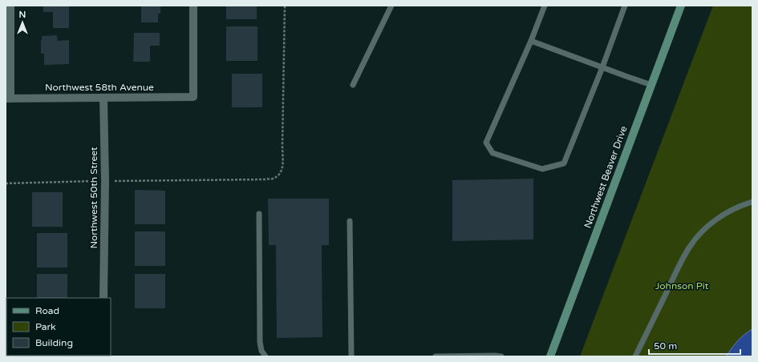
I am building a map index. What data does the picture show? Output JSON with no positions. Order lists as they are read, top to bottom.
{
  "streets": {
    "main road": ["Northwest Beaver Drive"],
    "street": ["Northwest 58th Avenue", "Northwest 50th Street"]
  },
  "crossings": [
    ["Northwest 58th Avenue", "Northwest 50th Street"]
  ],
  "parks": ["Johnson Pit"],
  "legend": ["Road", "Park", "Building"],
  "scale_bar": "50 m",
  "north": "top"
}
